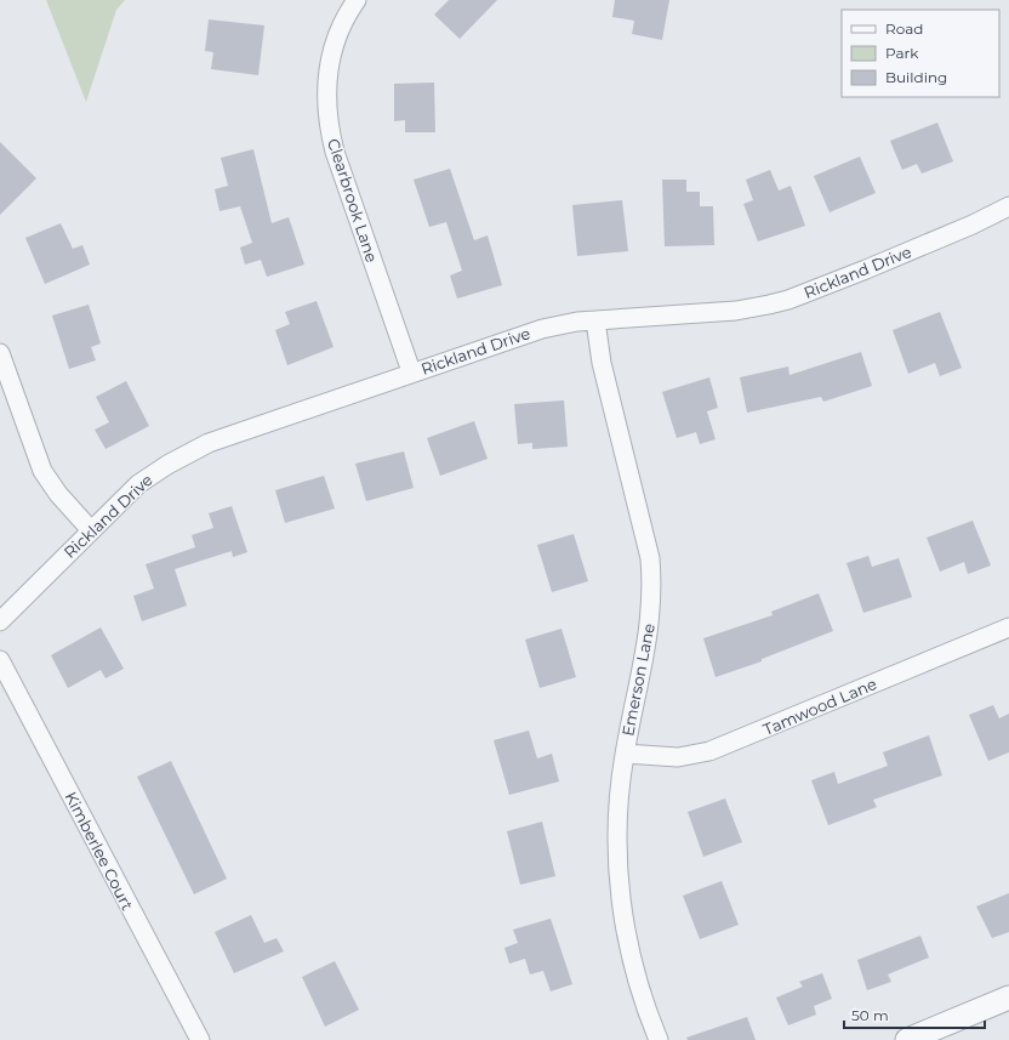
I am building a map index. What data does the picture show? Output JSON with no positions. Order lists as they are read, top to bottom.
{
  "streets": {
    "street": [
      "Clearbrook Lane",
      "Rickland Drive",
      "Emerson Lane",
      "Tamwood Lane",
      "Kimberlee Court"
    ]
  },
  "crossings": [
    ["Clearbrook Lane", "Rickland Drive"],
    ["Rickland Drive", "Emerson Lane"],
    ["Emerson Lane", "Tamwood Lane"]
  ],
  "legend": ["Road", "Park", "Building"],
  "scale_bar": "50 m"
}
